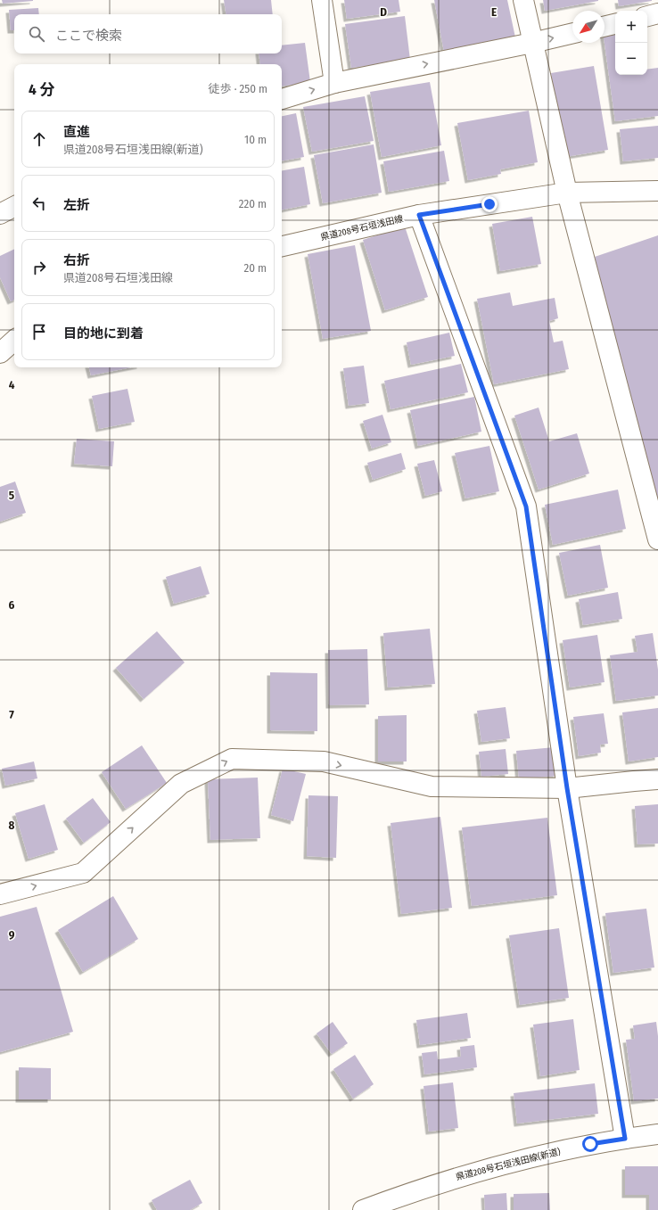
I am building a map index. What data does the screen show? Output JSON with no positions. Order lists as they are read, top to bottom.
{
  "streets": {
    "street": ["県道208号石垣浅田線", "県道208号石垣浅田線(新道)"]
  },
  "north": "bottom left",
  "page": {
    "map_buttons": ["+", "−"],
    "search": "ここで検索",
    "heading": ["4 分", "徒歩 · 250 m"],
    "list": [
      ["直進", "県道208号石垣浅田線(新道)", "10 m"],
      ["左折", "220 m"],
      ["右折", "県道208号石垣浅田線", "20 m"],
      "目的地に到着"
    ]
  },
  "grid": {
    "columns": ["D", "E"],
    "rows": [
      "4",
      "5",
      "6",
      "7",
      "8",
      "9"
    ]
  }
}
